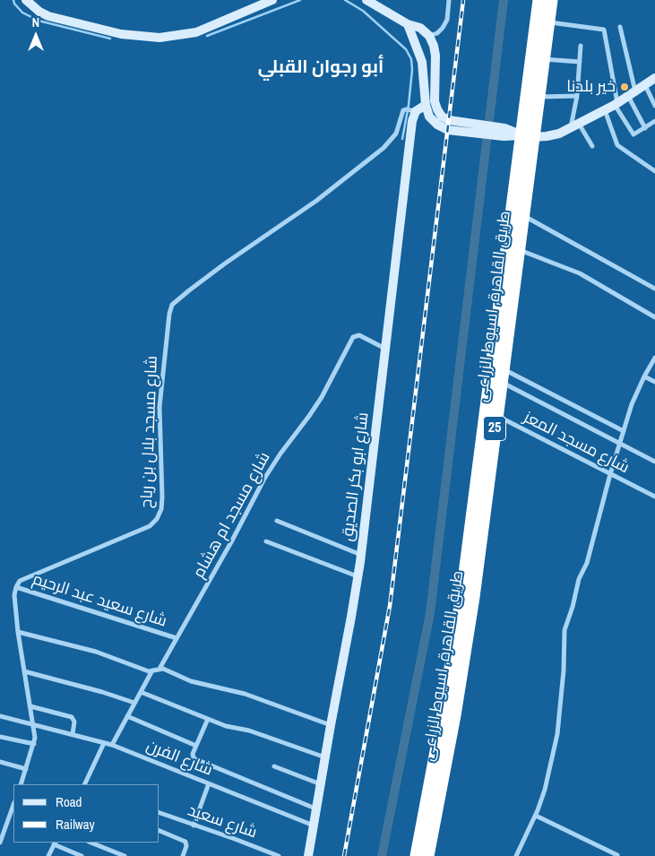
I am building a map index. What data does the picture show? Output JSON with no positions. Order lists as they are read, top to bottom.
{
  "streets": {
    "highway": ["طريق القاهرة, اسيوط الزراعى", "25"],
    "street": [
      "شارع مسجد بلال بن رباح",
      "شارع مسجد المعز",
      "شارع ابو بكر الصديق",
      "شارع مسجد ام هشام",
      "شارع سعيد عبد الرحيم",
      "شارع الفرن",
      "شارع سعيد"
    ]
  },
  "crossings": [
    ["طريق القاهرة, اسيوط الزراعى", "شارع مسجد المعز"],
    ["شارع مسجد بلال بن رباح", "شارع ابو بكر الصديق"],
    ["شارع مسجد بلال بن رباح", "شارع سعيد عبد الرحيم"],
    ["شارع ابو بكر الصديق", "شارع مسجد ام هشام"],
    ["شارع ابو بكر الصديق", "شارع الفرن"],
    ["شارع مسجد ام هشام", "شارع سعيد عبد الرحيم"]
  ],
  "districts": ["أبو رجوان القبلي"],
  "places": ["خير بلدنا"],
  "legend": ["Road", "Railway"],
  "north": "top"
}
